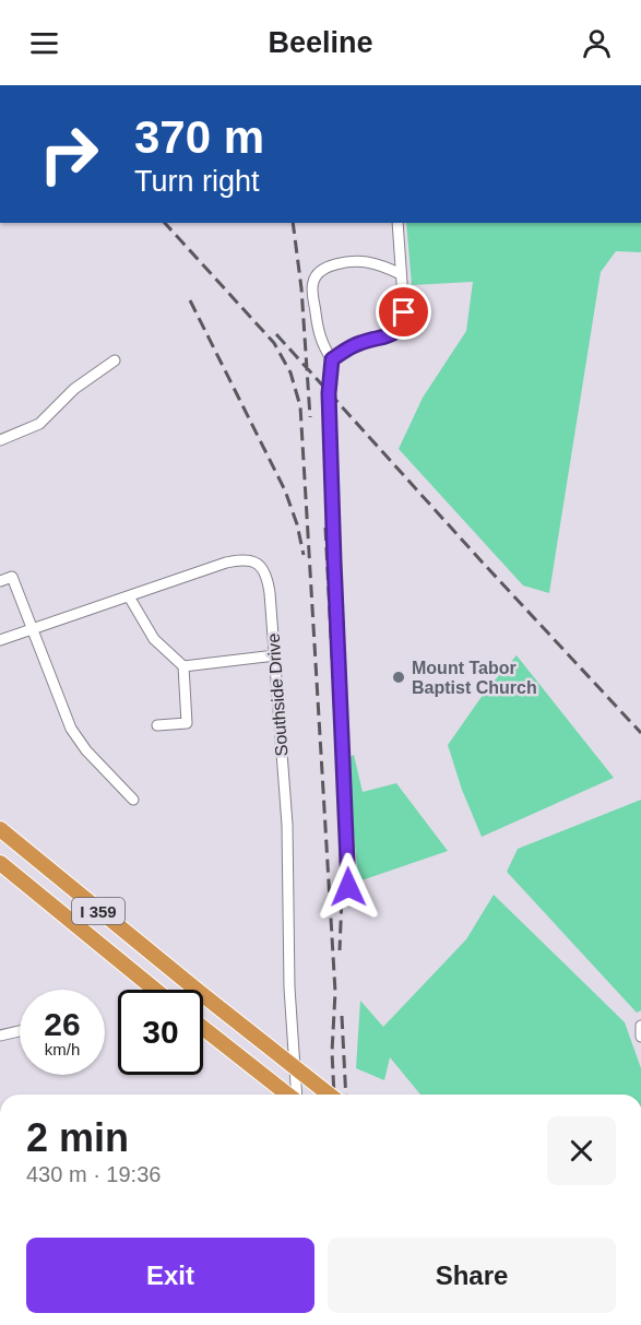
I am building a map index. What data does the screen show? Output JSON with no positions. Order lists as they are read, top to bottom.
{
  "streets": {
    "highway": ["I 359"],
    "street": ["Southside Drive"]
  },
  "places": ["Mount Tabor Baptist Church"],
  "page": {
    "header": "Beeline",
    "turn": ["370 m", "Turn right"],
    "speed": "26 km/h",
    "limit": "30",
    "heading": ["2 min", "430 m · 19:36"],
    "buttons": ["Exit", "Share"]
  }
}
